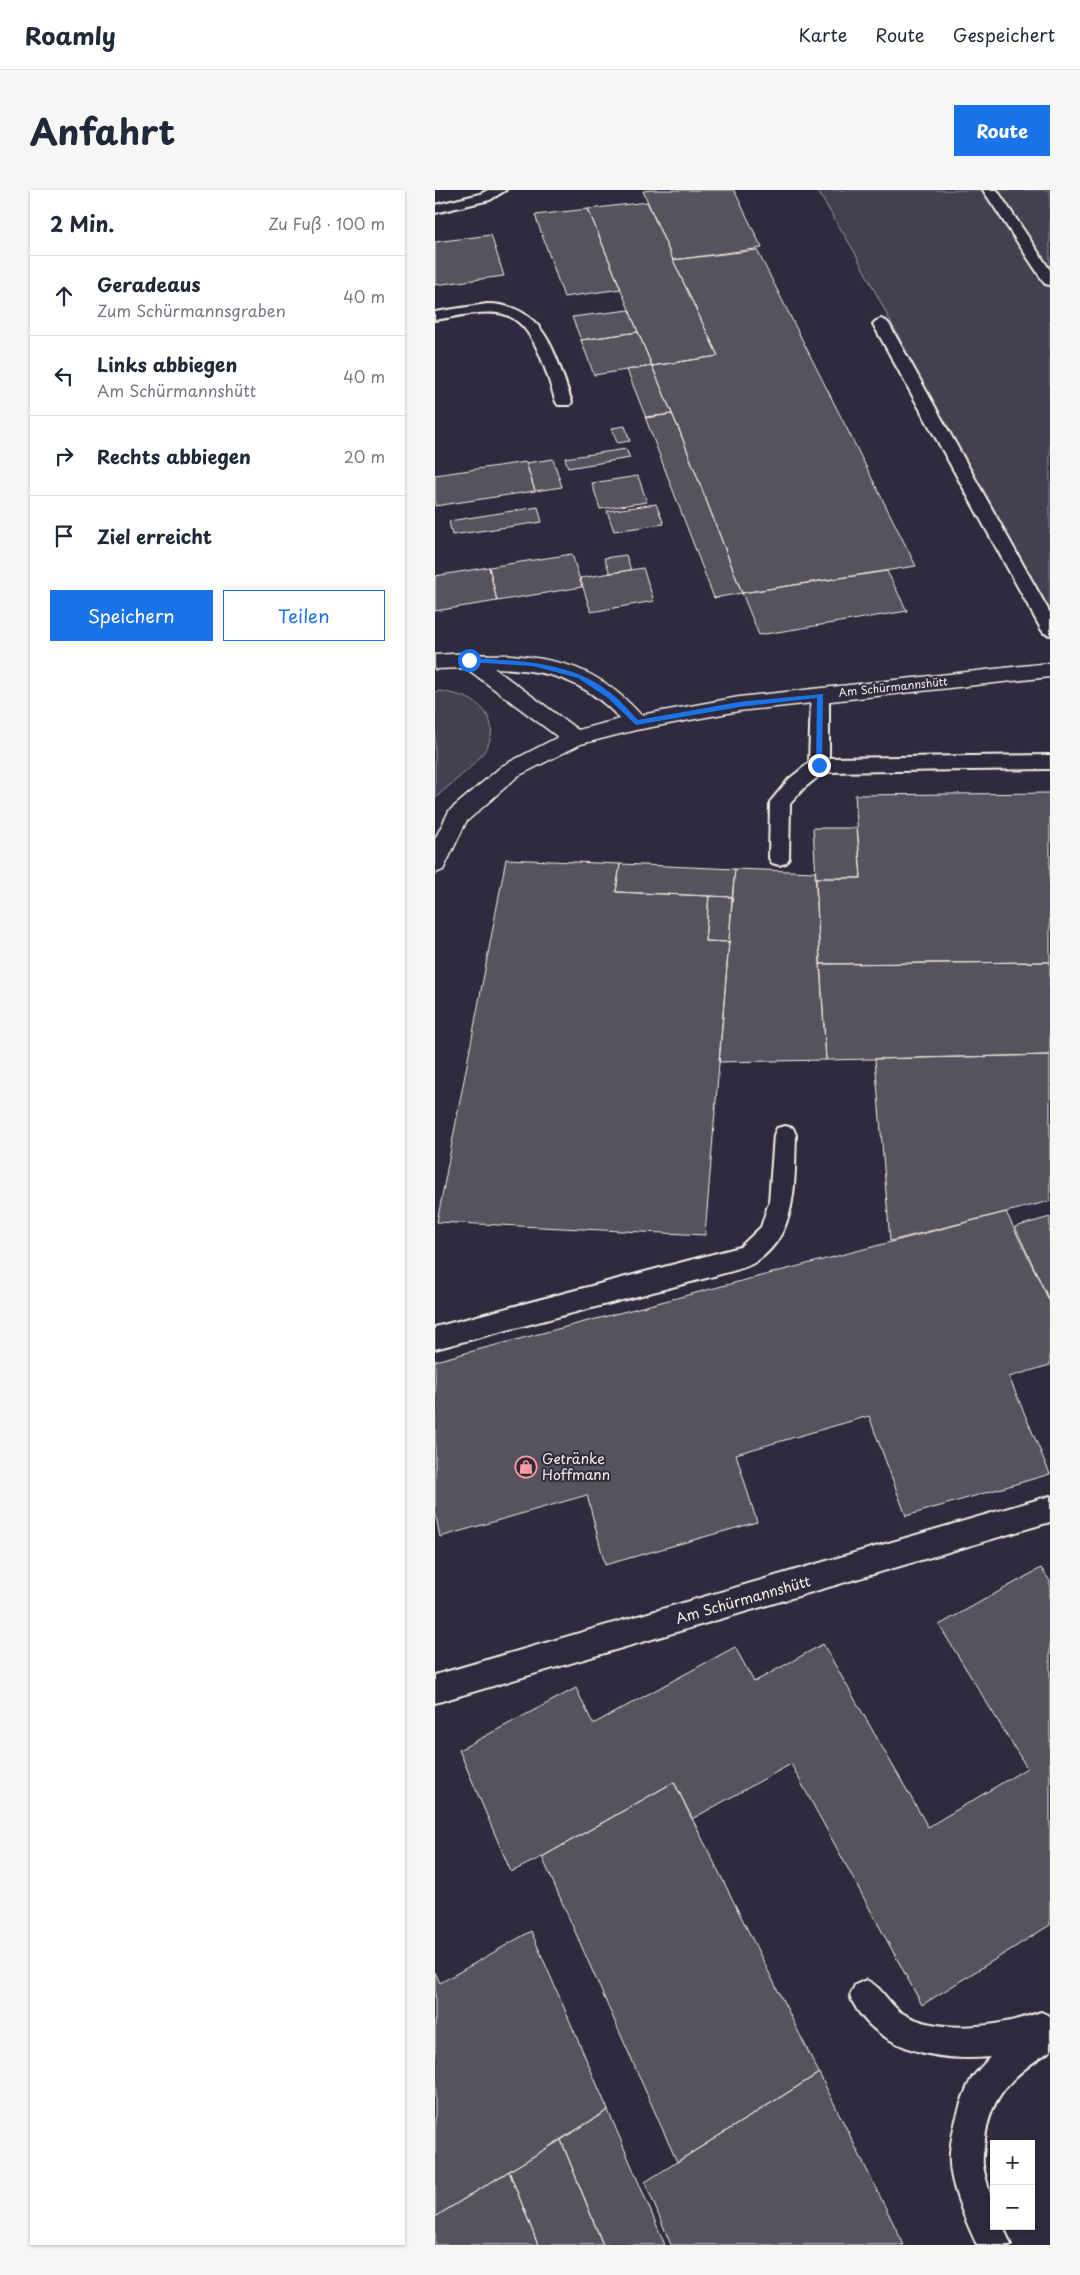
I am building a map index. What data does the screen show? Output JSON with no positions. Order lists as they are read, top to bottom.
{
  "streets": {
    "street": ["Am Schürmannshütt"]
  },
  "places": {
    "shop": ["Getränke Hoffmann"]
  },
  "page": {
    "header": "Roamly",
    "nav": ["Karte", "Route", "Gespeichert"],
    "title": "Anfahrt",
    "buttons": [
      "Route",
      ["Speichern", "Teilen"]
    ],
    "heading": ["2 Min.", "Zu Fuß · 100 m"],
    "list": [
      ["Geradeaus", "Zum Schürmannsgraben", "40 m"],
      ["Links abbiegen", "Am Schürmannshütt", "40 m"],
      ["Rechts abbiegen", "20 m"],
      "Ziel erreicht"
    ],
    "map_buttons": ["+", "−"]
  }
}
